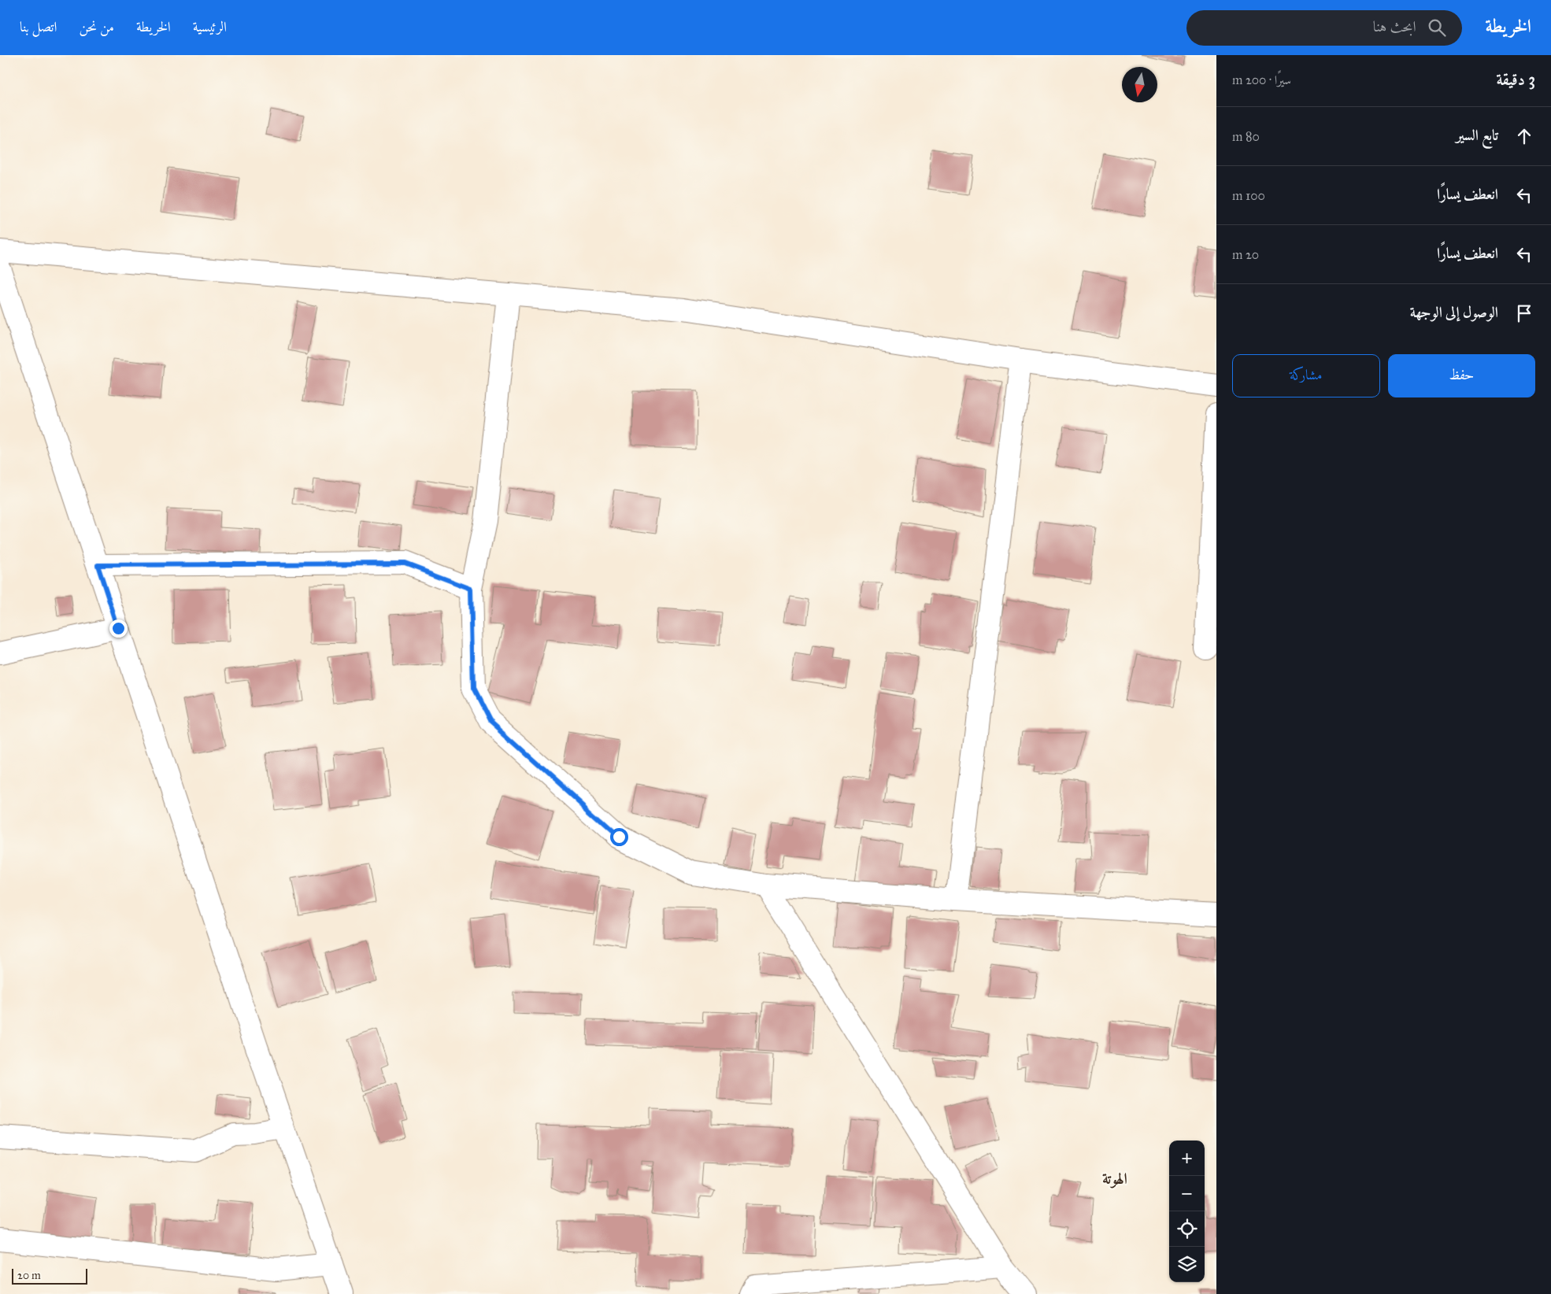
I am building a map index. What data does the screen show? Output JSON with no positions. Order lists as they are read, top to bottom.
{
  "districts": ["الهوتة"],
  "scale_bar": "20 m",
  "north": "bottom",
  "page": {
    "header": "الخريطة",
    "search": "ابحث هنا",
    "nav": [
      "الرئيسية",
      "الخريطة",
      "من نحن",
      "اتصل بنا"
    ],
    "heading": ["3 دقيقة", "سيرًا · 200 m"],
    "list": [
      ["تابع السير", "80 m"],
      ["انعطف يسارًا", "100 m"],
      ["انعطف يسارًا", "20 m"],
      "الوصول إلى الوجهة"
    ],
    "buttons": ["حفظ", "مشاركة"],
    "map_buttons": ["+", "−"],
    "scale": "20 m"
  }
}
